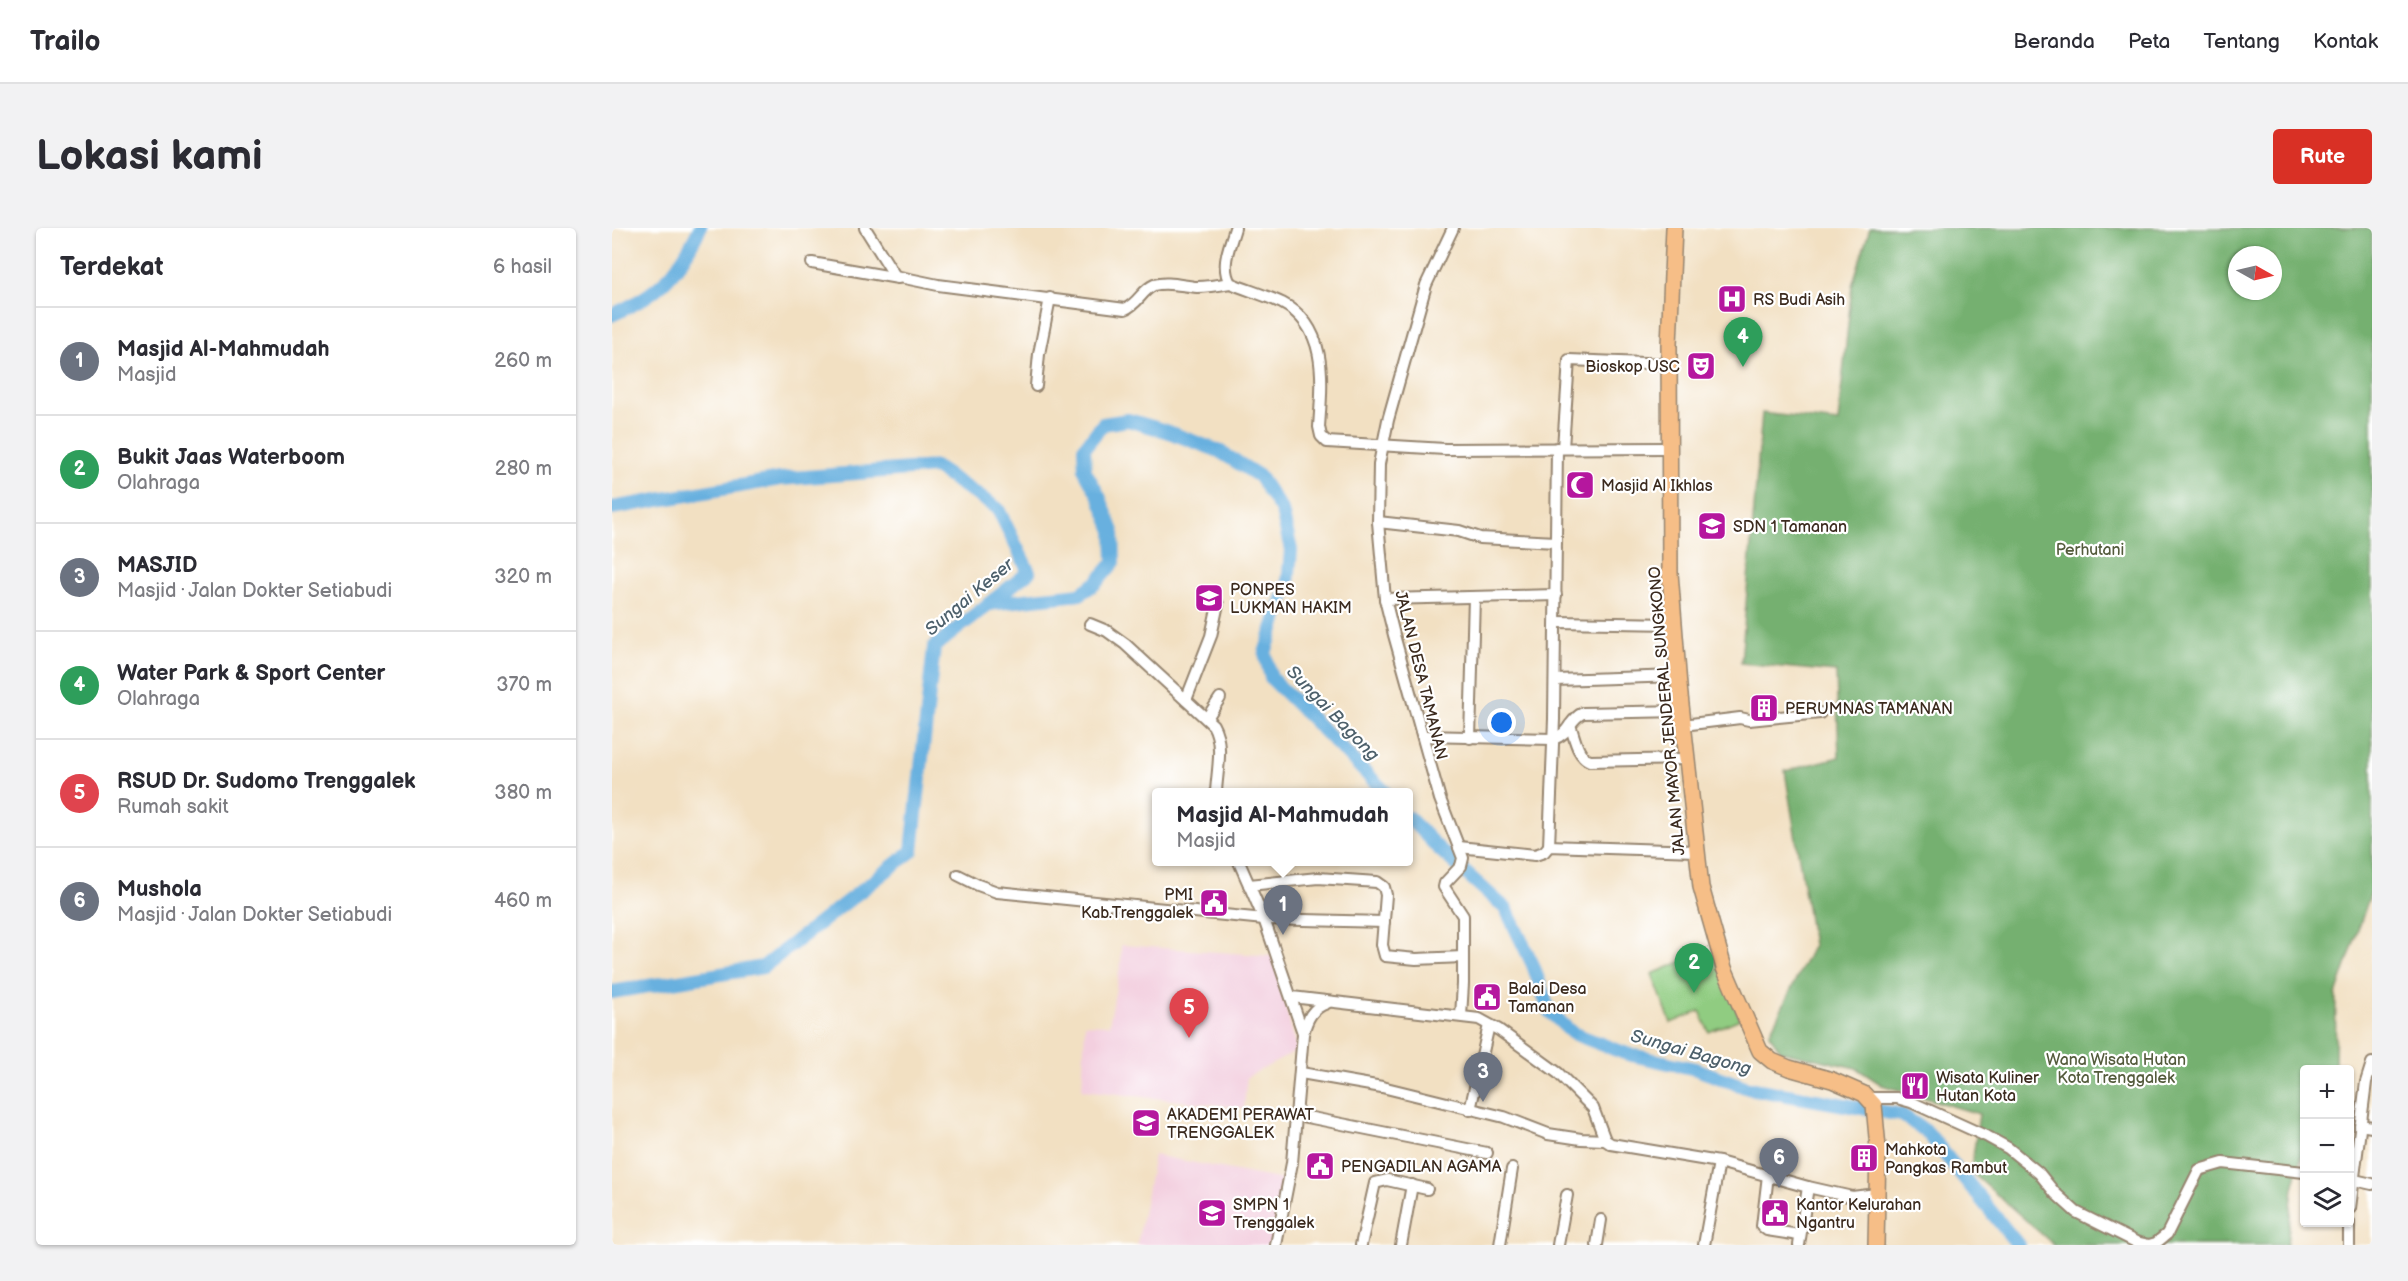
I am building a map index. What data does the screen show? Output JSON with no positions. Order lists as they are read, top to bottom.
{
  "streets": {
    "highway": ["JALAN MAYOR JENDERAL SUNGKONO"],
    "street": ["JALAN DESA TAMANAN"]
  },
  "water": ["Sungai Keser", "Sungai Bagong"],
  "parks": ["Perhutani", "Wana Wisata Hutan Kota Trenggalek"],
  "places": {
    "hospital": ["RS Budi Asih"],
    "theatre": ["Bioskop USC"],
    "mosque": ["Masjid Al Ikhlas"],
    "school or university": [
      "SDN 1 Tamanan",
      "PONPES LUKMAN HAKIM",
      "AKADEMI PERAWAT TRENGGALEK",
      "SMPN 1 Trenggalek"
    ],
    "building": ["PERUMNAS TAMANAN", "Mahkota Pangkas Rambut"],
    "public building": [
      "PMI Kab.Trenggalek",
      "Balai Desa Tamanan",
      "PENGADILAN AGAMA",
      "Kantor Kelurahan Ngantru"
    ],
    "restaurant": ["Wisata Kuliner Hutan Kota"]
  },
  "north": "right",
  "page": {
    "header": "Trailo",
    "nav": [
      "Beranda",
      "Peta",
      "Tentang",
      "Kontak"
    ],
    "buttons": "Rute",
    "title": "Lokasi kami",
    "heading": ["Terdekat", "6 hasil"],
    "list": [
      {
        "mark": "1",
        "name": "Masjid Al-Mahmudah",
        "note": "Masjid",
        "value": "260 m"
      },
      {
        "mark": "2",
        "name": "Bukit Jaas Waterboom",
        "note": "Olahraga",
        "value": "280 m"
      },
      {
        "mark": "3",
        "name": "MASJID",
        "note": "Masjid · Jalan Dokter Setiabudi",
        "value": "320 m"
      },
      {
        "mark": "4",
        "name": "Water Park & Sport Center",
        "note": "Olahraga",
        "value": "370 m"
      },
      {
        "mark": "5",
        "name": "RSUD Dr. Sudomo Trenggalek",
        "note": "Rumah sakit",
        "value": "380 m"
      },
      {
        "mark": "6",
        "name": "Mushola",
        "note": "Masjid · Jalan Dokter Setiabudi",
        "value": "460 m"
      }
    ],
    "pins": [
      "4",
      "1",
      "2",
      "5",
      "3",
      "6"
    ],
    "popup": ["Masjid Al-Mahmudah", "Masjid"],
    "map_buttons": ["+", "−"]
  }
}
